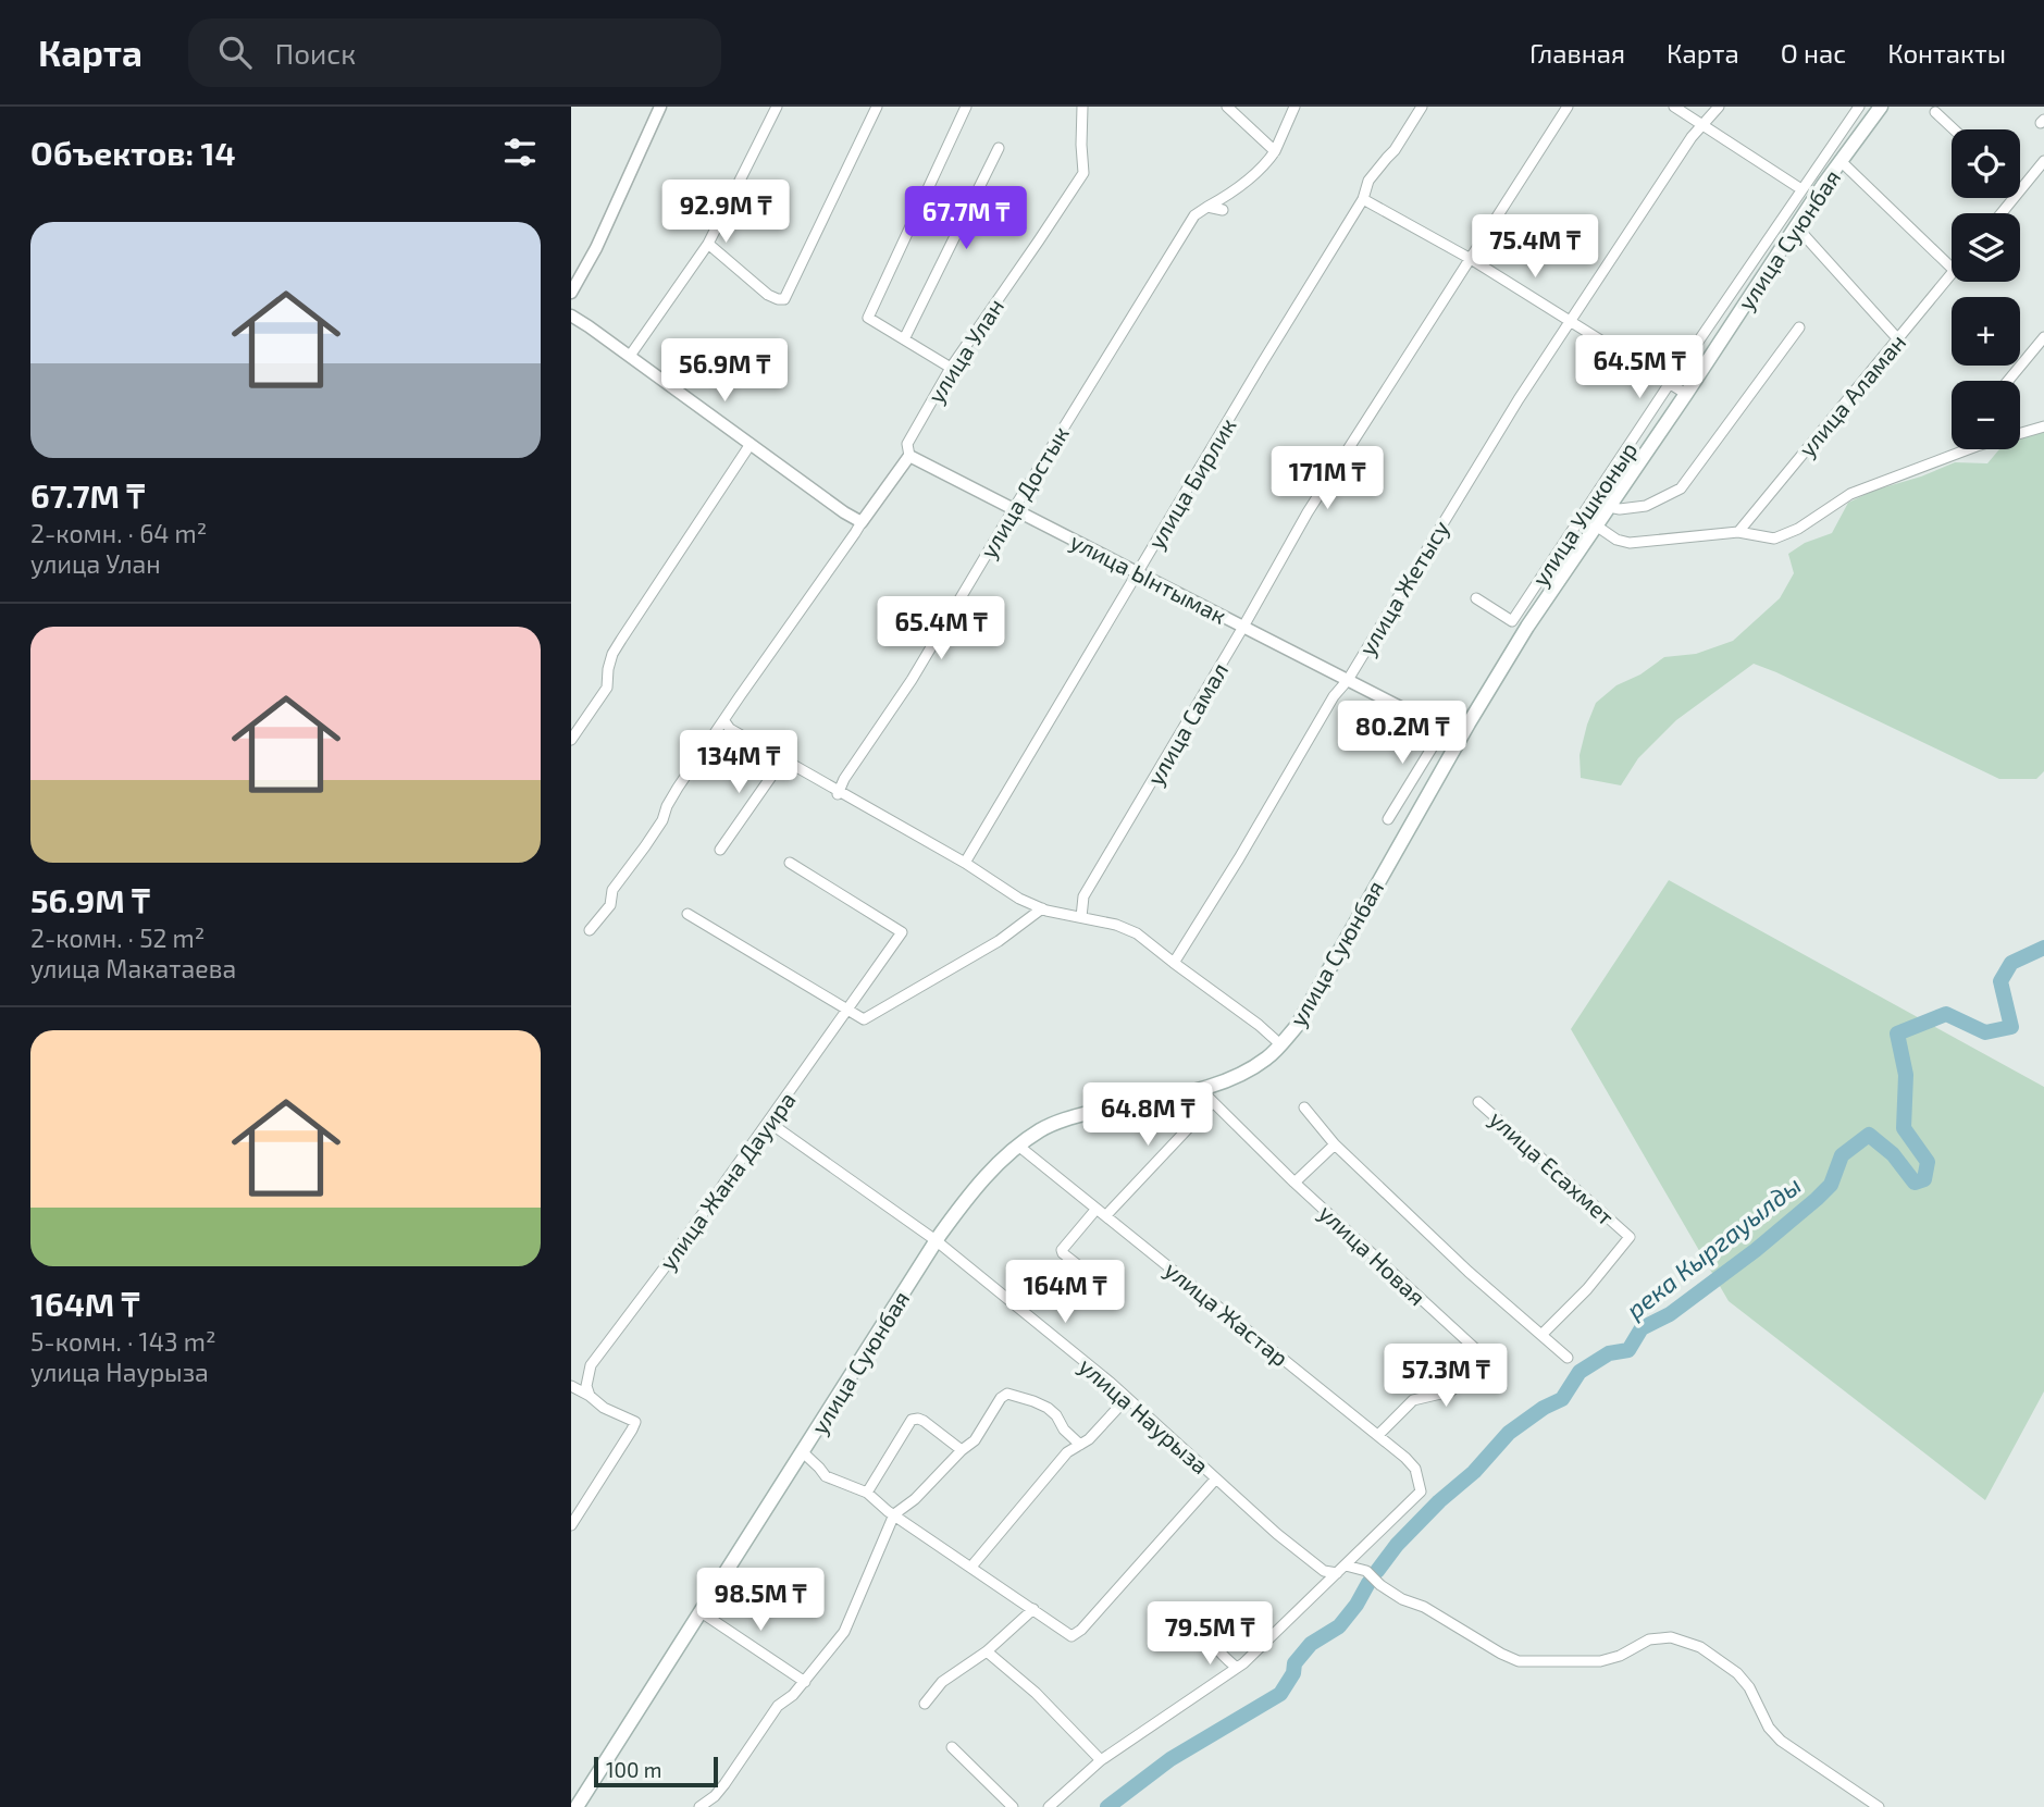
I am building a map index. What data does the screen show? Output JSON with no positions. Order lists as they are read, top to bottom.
{
  "streets": {
    "main road": ["улица Суюнбая"],
    "street": [
      "улица Улан",
      "улица Аламан",
      "улица Бирлик",
      "улица Достык",
      "улица Ушконыр",
      "улица Ынтымак",
      "улица Жетысу",
      "улица Самал",
      "улица Есахмет",
      "улица Жана Дауира",
      "улица Новая",
      "улица Жастар",
      "улица Наурыза"
    ]
  },
  "crossings": [
    ["улица Суюнбая", "улица Ынтымак"],
    ["улица Суюнбая", "улица Новая"],
    ["улица Суюнбая", "улица Жастар"],
    ["улица Суюнбая", "улица Наурыза"],
    ["улица Улан", "улица Ынтымак"],
    ["улица Бирлик", "улица Ынтымак"],
    ["улица Достык", "улица Ынтымак"],
    ["улица Ынтымак", "улица Жетысу"],
    ["улица Ынтымак", "улица Самал"],
    ["улица Жана Дауира", "улица Наурыза"],
    ["улица Новая", "улица Жастар"]
  ],
  "water": ["река Кыргауылды"],
  "scale_bar": "100 m",
  "page": {
    "header": "Карта",
    "search": "Поиск",
    "nav": [
      "Главная",
      "Карта",
      "О нас",
      "Контакты"
    ],
    "heading": "Объектов: 14",
    "map_buttons": ["+", "−"],
    "price": [
      "92.9M ₸",
      "67.7M ₸",
      "75.4M ₸",
      "64.5M ₸",
      "56.9M ₸",
      "171M ₸",
      "65.4M ₸",
      "80.2M ₸",
      "134M ₸",
      "64.8M ₸",
      "164M ₸",
      "57.3M ₸",
      "98.5M ₸",
      "79.5M ₸"
    ],
    "list": [
      {
        "name": "67.7M ₸",
        "note": "2-комн. · 64 m² · улица Улан"
      },
      {
        "name": "56.9M ₸",
        "note": "2-комн. · 52 m² · улица Макатаева"
      },
      {
        "name": "164M ₸",
        "note": "5-комн. · 143 m² · улица Наурыза"
      }
    ],
    "scale": "100 m"
  }
}
